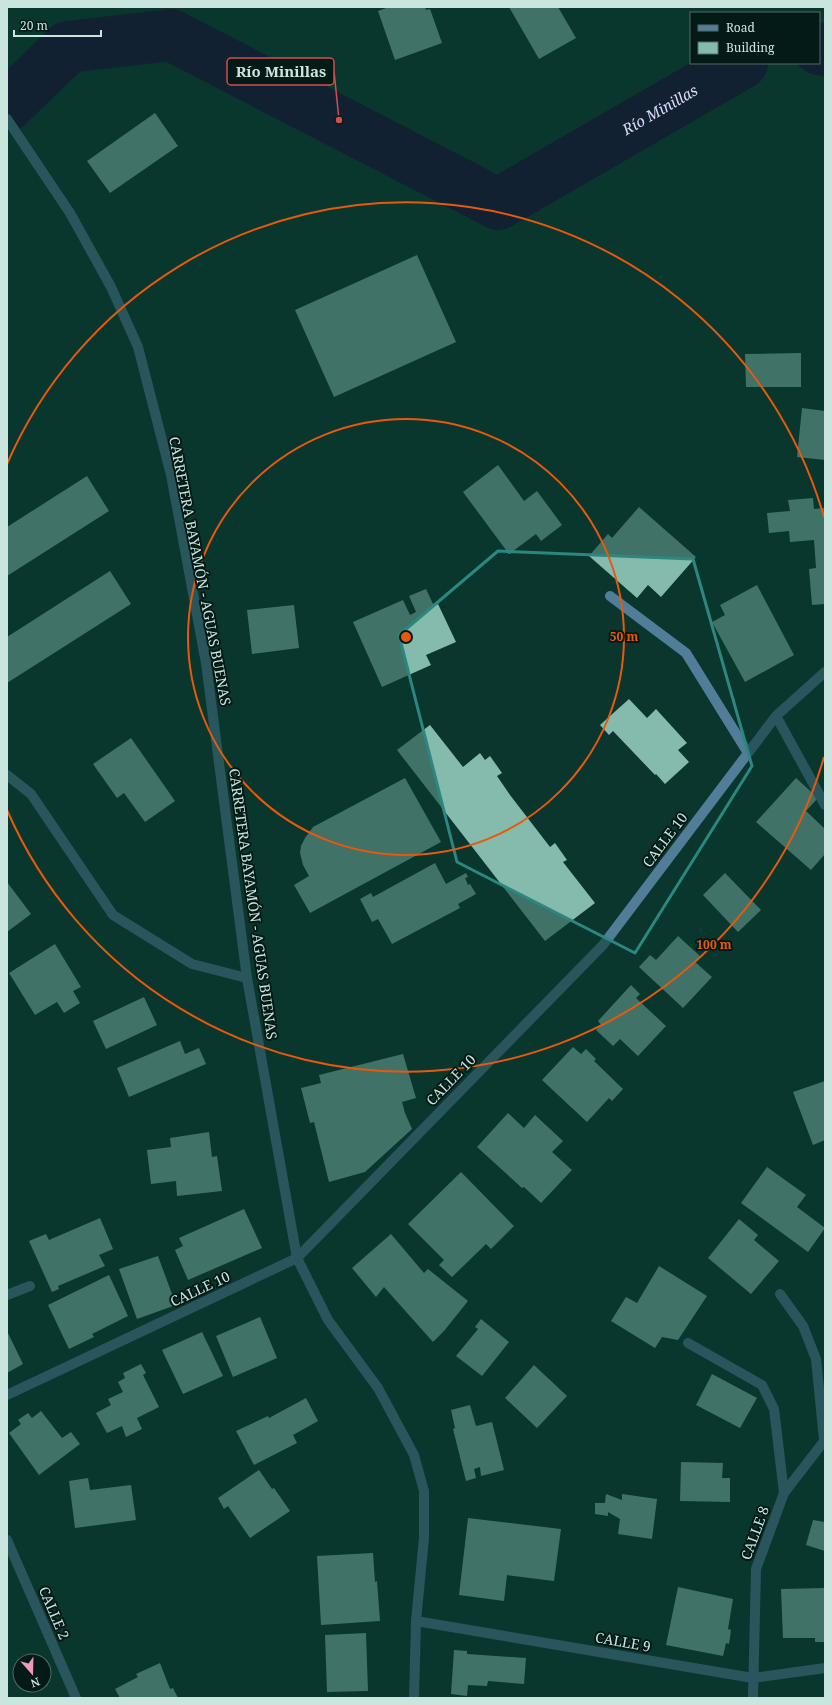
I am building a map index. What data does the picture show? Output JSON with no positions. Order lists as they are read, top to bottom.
{
  "streets": {
    "street": [
      "CARRETERA BAYAMÓN - AGUAS BUENAS",
      "CALLE 10",
      "CALLE 8",
      "CALLE 2",
      "CALLE 9"
    ]
  },
  "crossings": [
    ["CARRETERA BAYAMÓN - AGUAS BUENAS", "CALLE 10"],
    ["CARRETERA BAYAMÓN - AGUAS BUENAS", "CALLE 9"],
    ["CALLE 8", "CALLE 9"]
  ],
  "water": ["Río Minillas"],
  "places": ["Río Minillas"],
  "legend": ["Road", "Building"],
  "scale_bar": "20 m",
  "north": "bottom",
  "rings": ["50 m", "100 m"]
}
